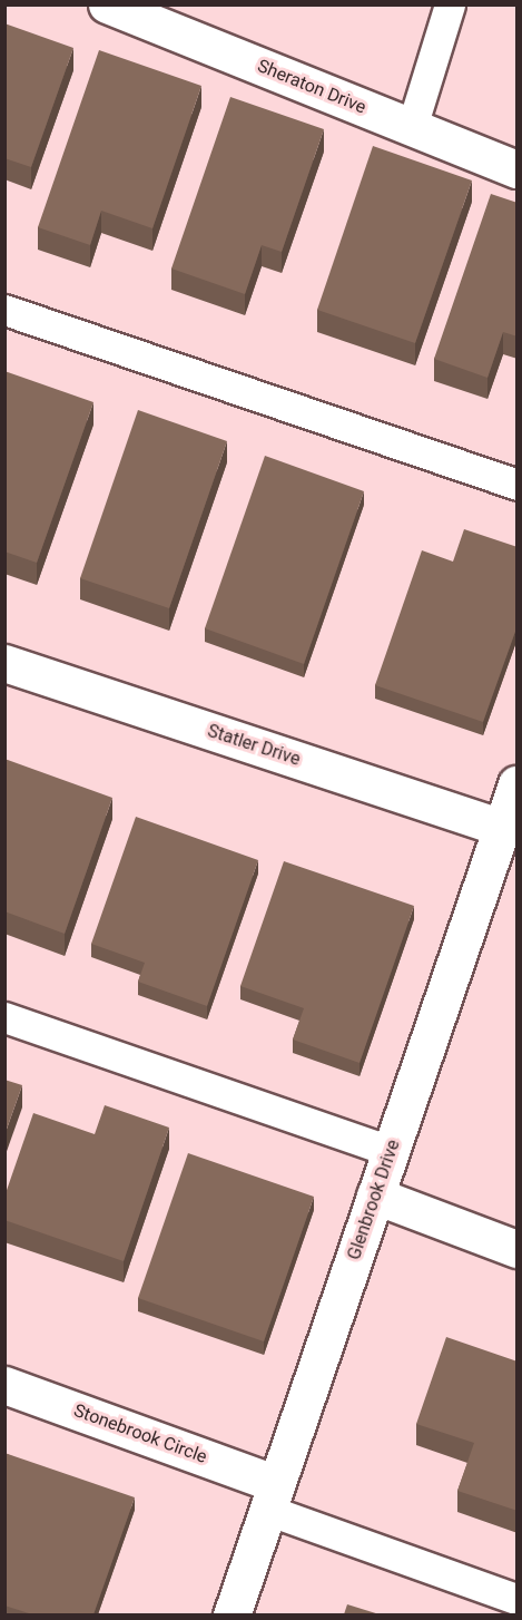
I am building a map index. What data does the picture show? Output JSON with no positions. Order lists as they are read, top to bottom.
{
  "streets": {
    "street": [
      "Sheraton Drive",
      "Statler Drive",
      "Glenbrook Drive",
      "Stonebrook Circle"
    ]
  },
  "crossings": [
    ["Statler Drive", "Glenbrook Drive"],
    ["Glenbrook Drive", "Stonebrook Circle"]
  ]
}
